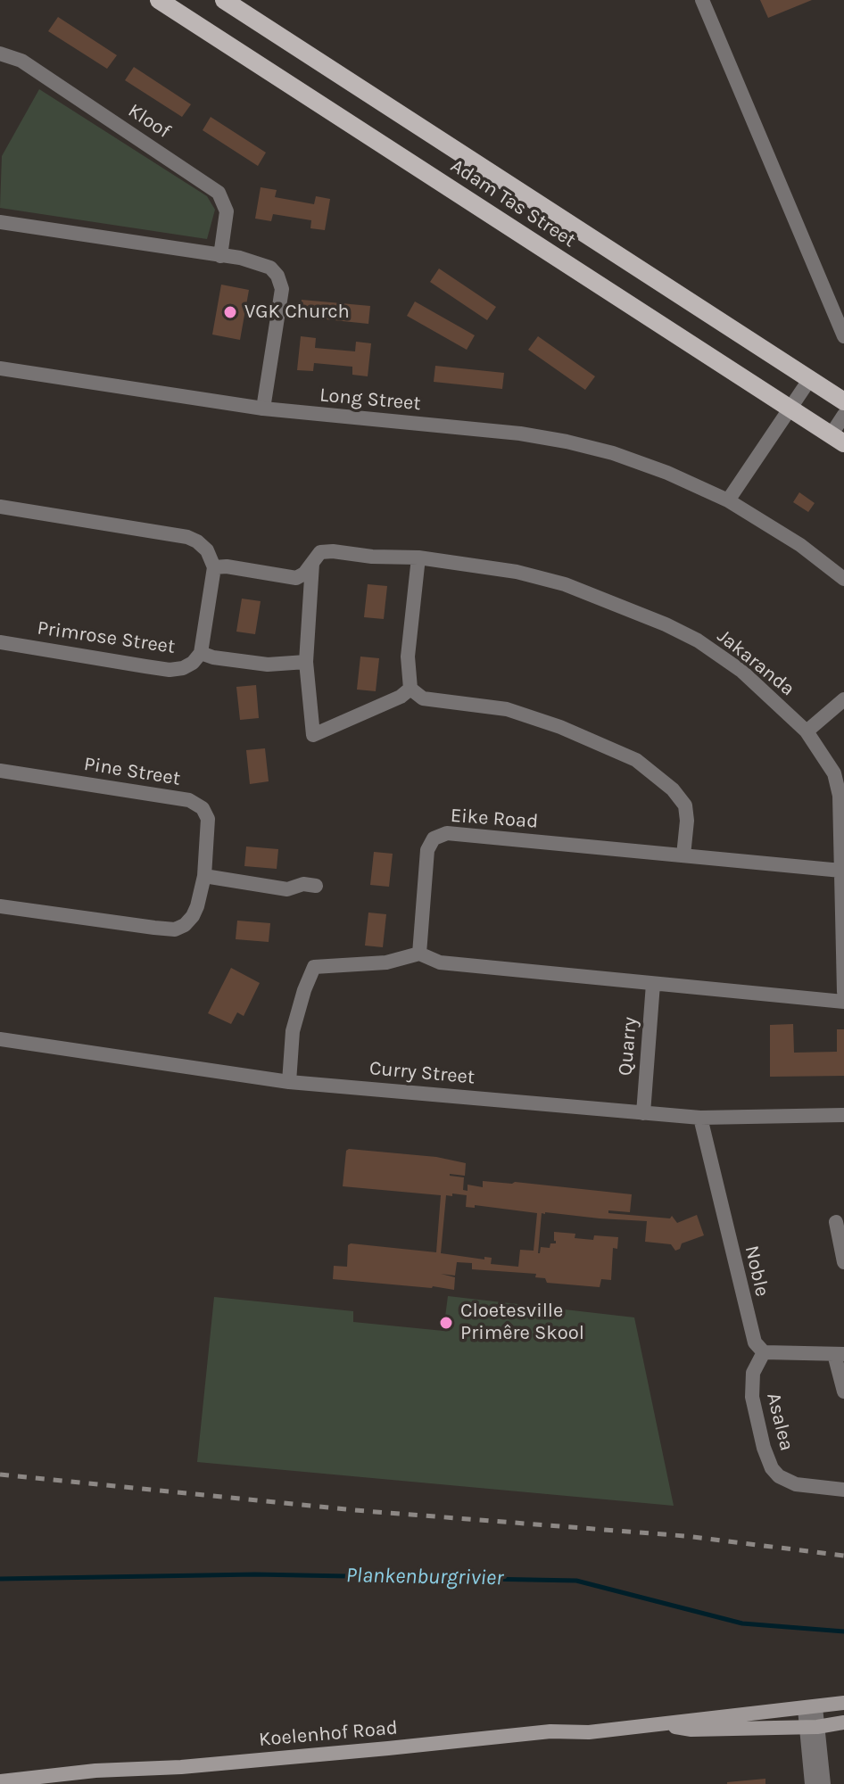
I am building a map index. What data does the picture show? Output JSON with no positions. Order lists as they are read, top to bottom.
{
  "streets": {
    "main road": ["Adam Tas Street", "Koelenhof Road"],
    "street": [
      "Kloof",
      "Long Street",
      "Primrose Street",
      "Jakaranda",
      "Pine Street",
      "Eike Road",
      "Quarry",
      "Curry Street",
      "Noble",
      "Asalea"
    ]
  },
  "crossings": [
    ["Jakaranda", "Eike Road"],
    ["Quarry", "Curry Street"],
    ["Curry Street", "Noble"],
    ["Noble", "Asalea"]
  ],
  "water": ["Plankenburgrivier"],
  "places": ["VGK Church", "Cloetesville Primêre Skool"]
}
